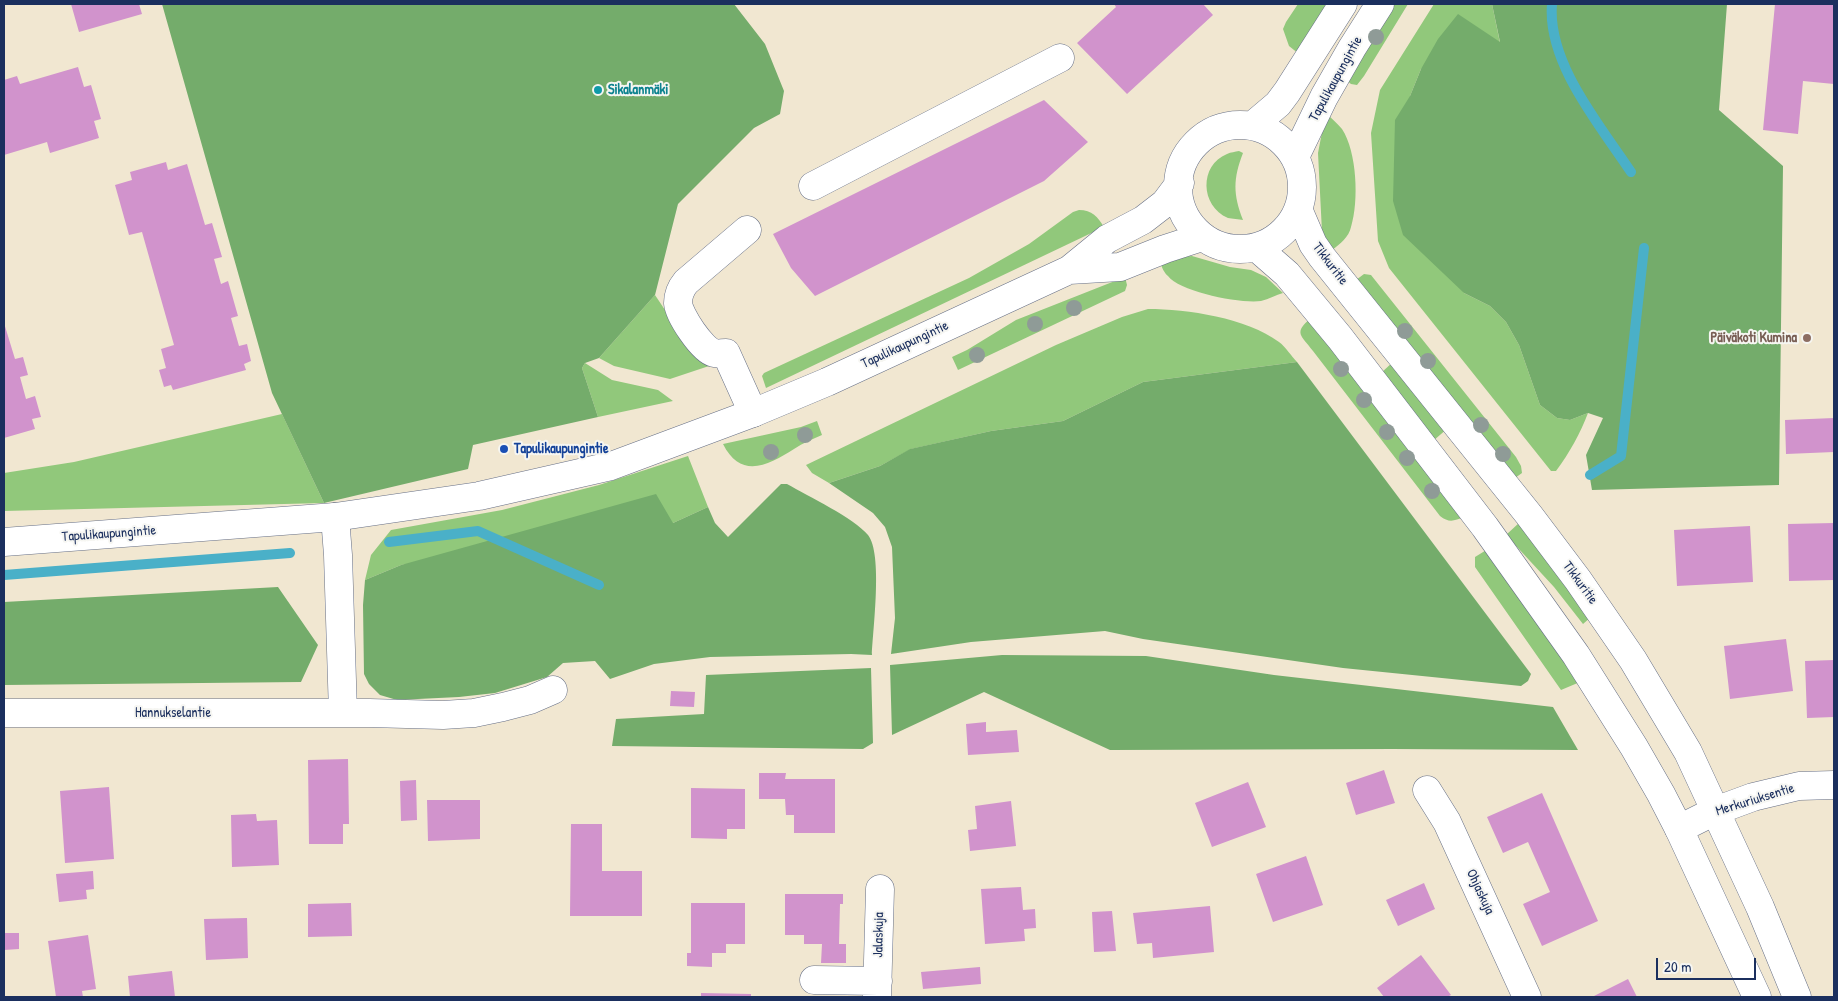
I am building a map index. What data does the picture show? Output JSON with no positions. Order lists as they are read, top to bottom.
{
  "streets": {
    "main road": [
      "Tapulikaupungintie",
      "Tikkuritie",
      "Hannukselantie",
      "Merkuriuksentie",
      "Ohjaskuja",
      "Jalaskuja"
    ]
  },
  "crossings": [
    ["Tapulikaupungintie", "Tikkuritie"],
    ["Tikkuritie", "Merkuriuksentie"]
  ],
  "places": ["Sikalanmäki", "Päiväkoti Kumina", "Tapulikaupungintie"],
  "scale_bar": "20 m"
}
